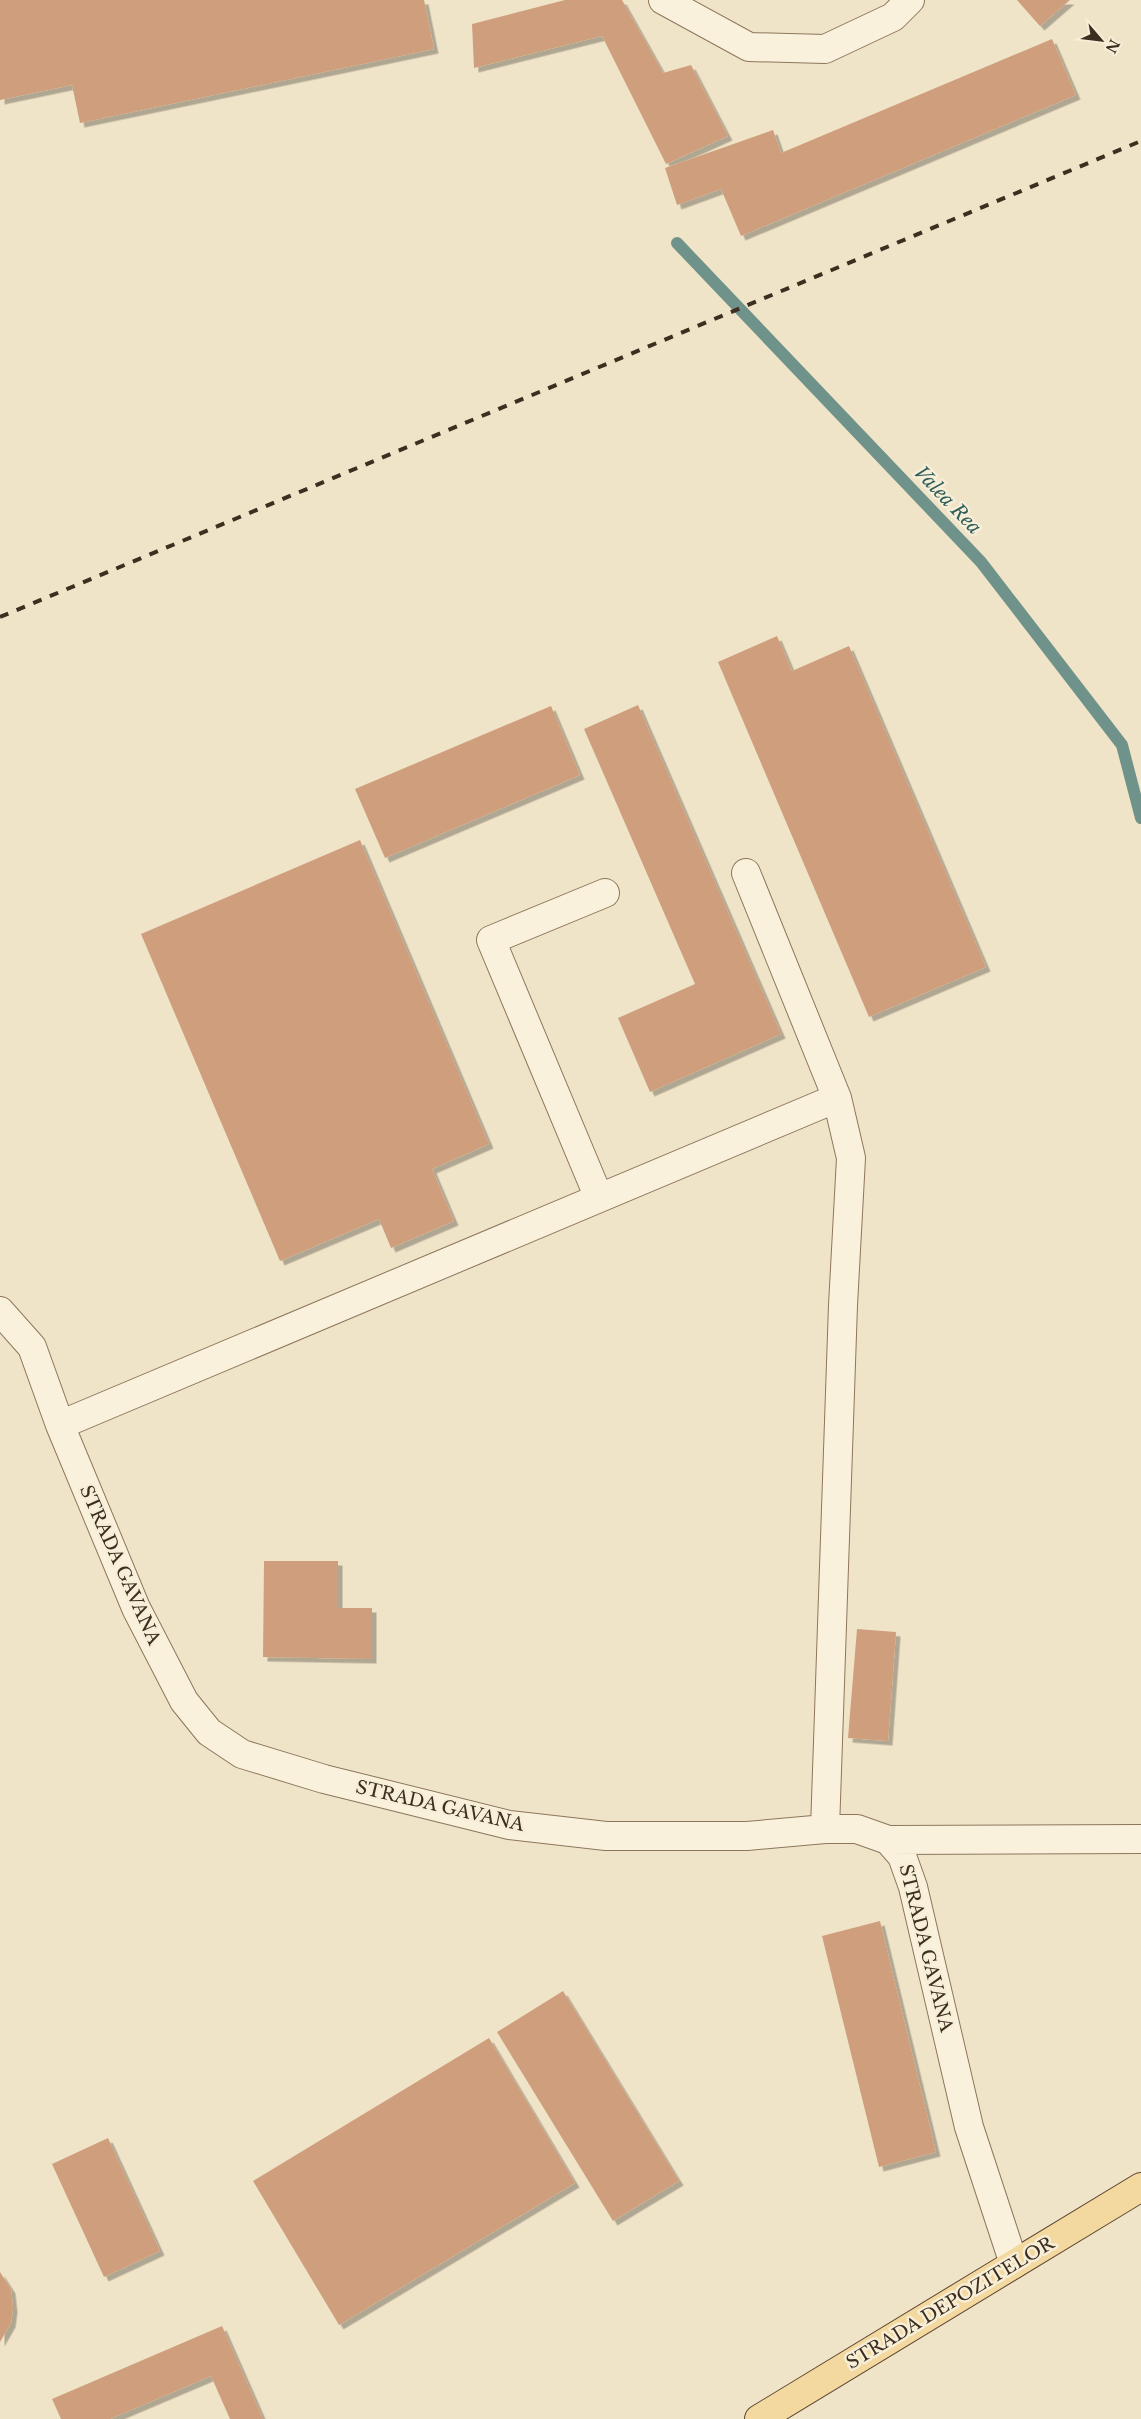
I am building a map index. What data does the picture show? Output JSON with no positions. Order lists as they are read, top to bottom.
{
  "streets": {
    "main road": ["STRADA DEPOZITELOR"],
    "street": ["STRADA GAVANA"]
  },
  "crossings": [
    ["STRADA GAVANA", "STRADA DEPOZITELOR"]
  ],
  "water": ["Valea Rea"],
  "north": "bottom right"
}
